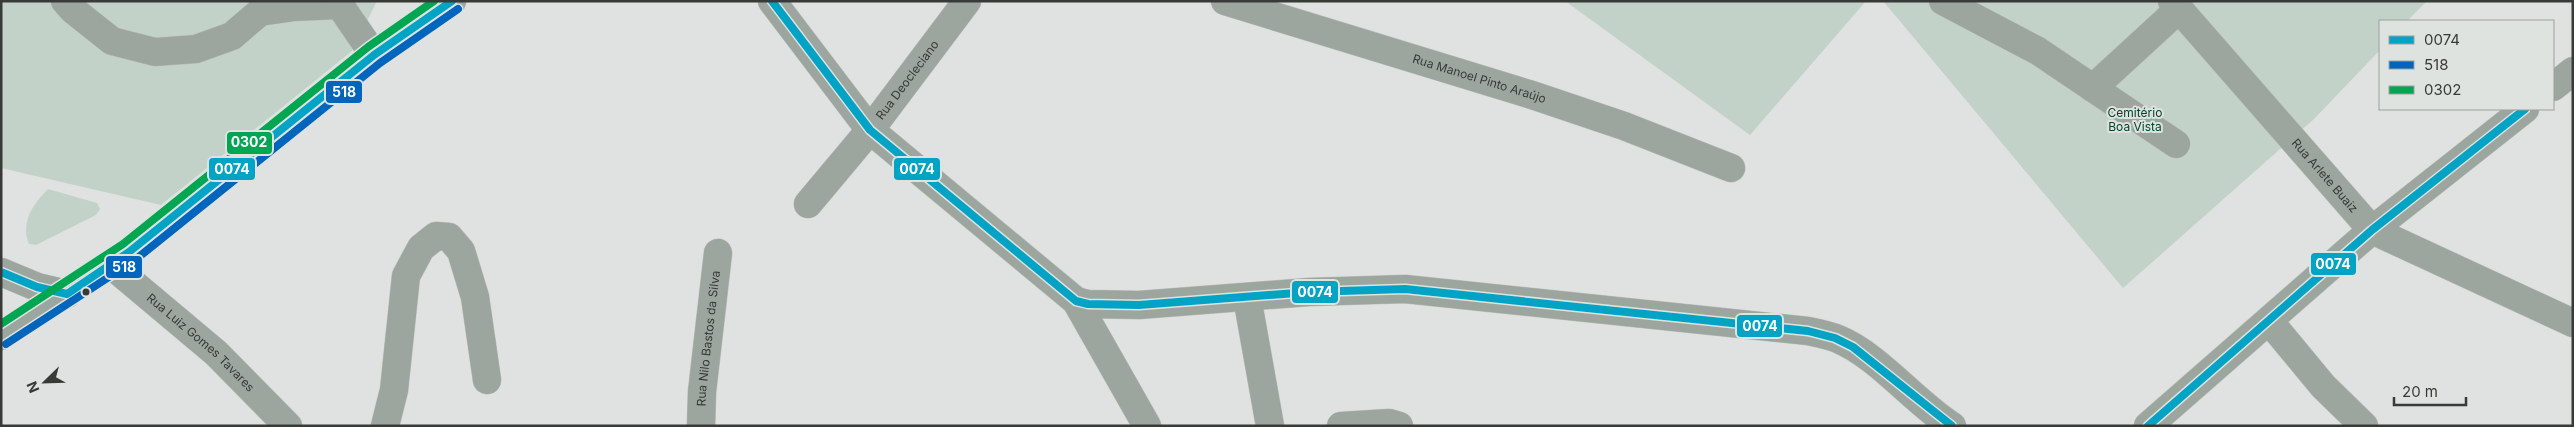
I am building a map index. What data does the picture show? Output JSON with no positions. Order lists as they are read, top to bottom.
{
  "streets": {
    "street": [
      "Rua Manoel Pinto Araújo",
      "Rua Deocleciano",
      "Rua Arlete Buaiz",
      "Rua Nilo Bastos da Silva",
      "Rua Luiz Gomes Tavares"
    ]
  },
  "parks": ["Cemitério Boa Vista"],
  "lines": ["transit line 0074", "transit line 0302", "transit line 518"],
  "legend": ["0074", "518", "0302"],
  "scale_bar": "20 m",
  "north": "bottom left"
}
